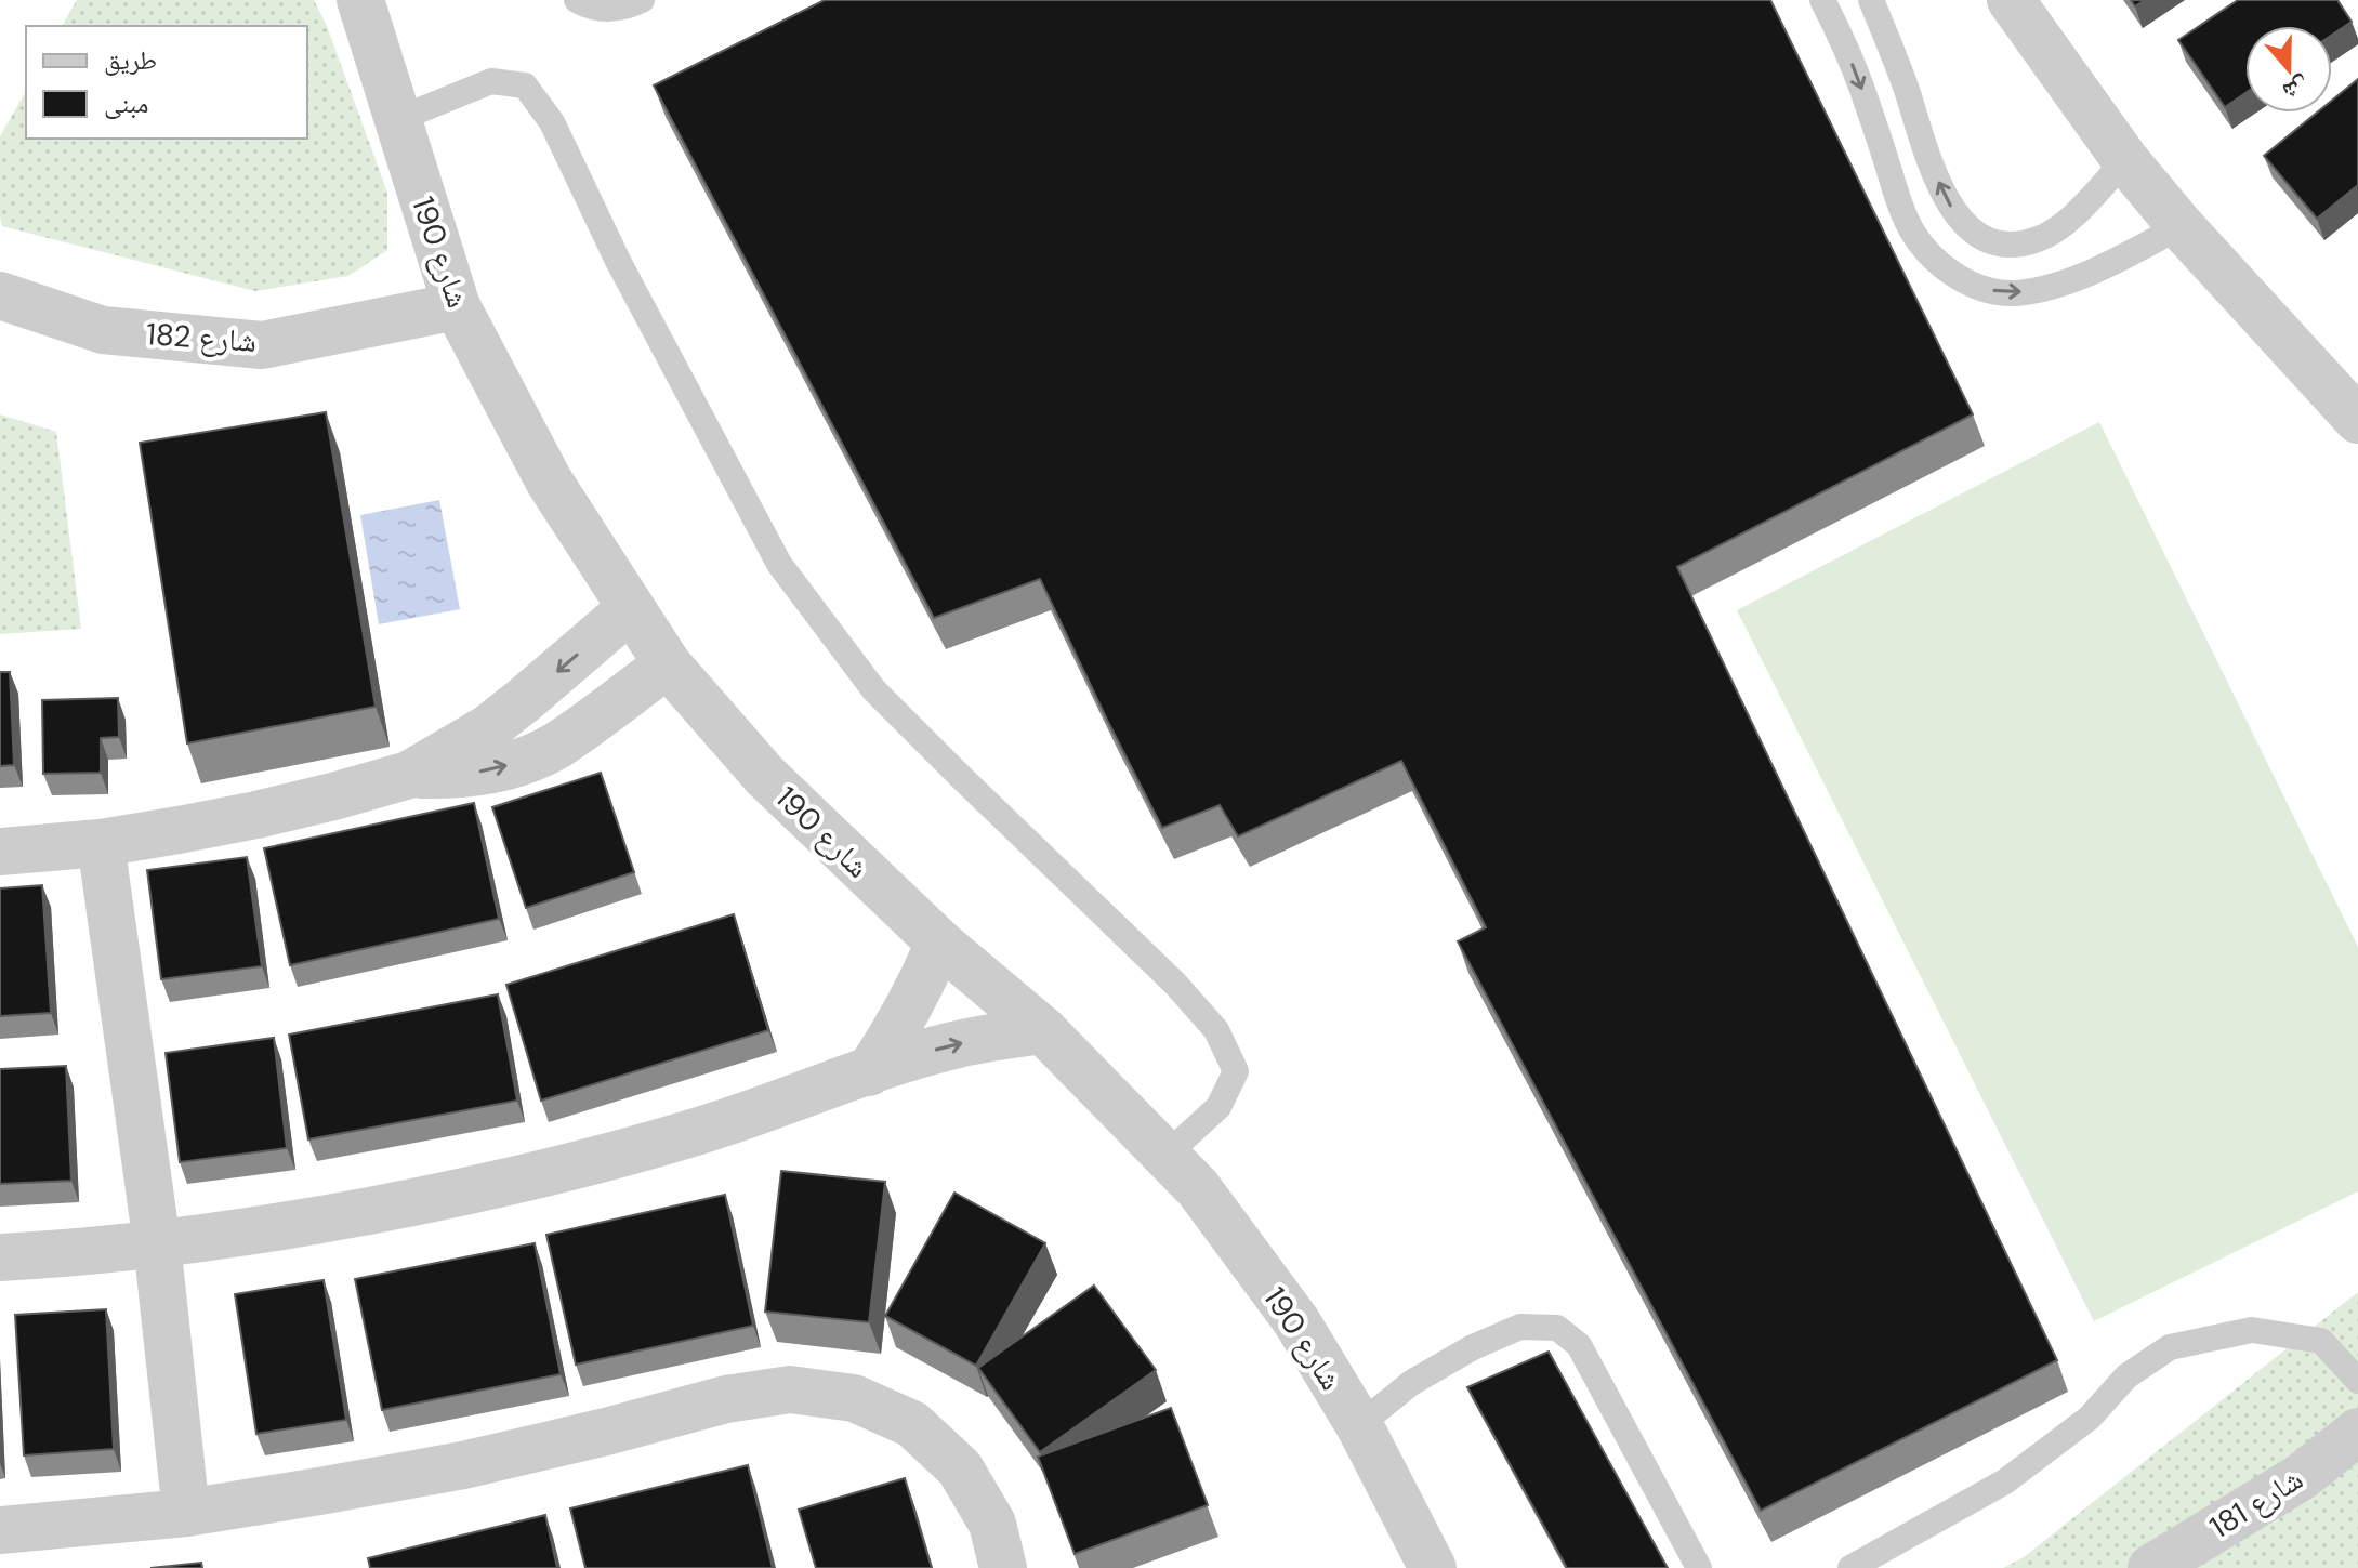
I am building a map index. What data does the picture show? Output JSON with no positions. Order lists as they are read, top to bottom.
{
  "streets": {
    "street": ["شارع 190", "شارع 182", "شارع 181"]
  },
  "crossings": [
    ["شارع 190", "شارع 182"]
  ],
  "legend": ["طريق", "مبنى"],
  "north": "bottom"
}
